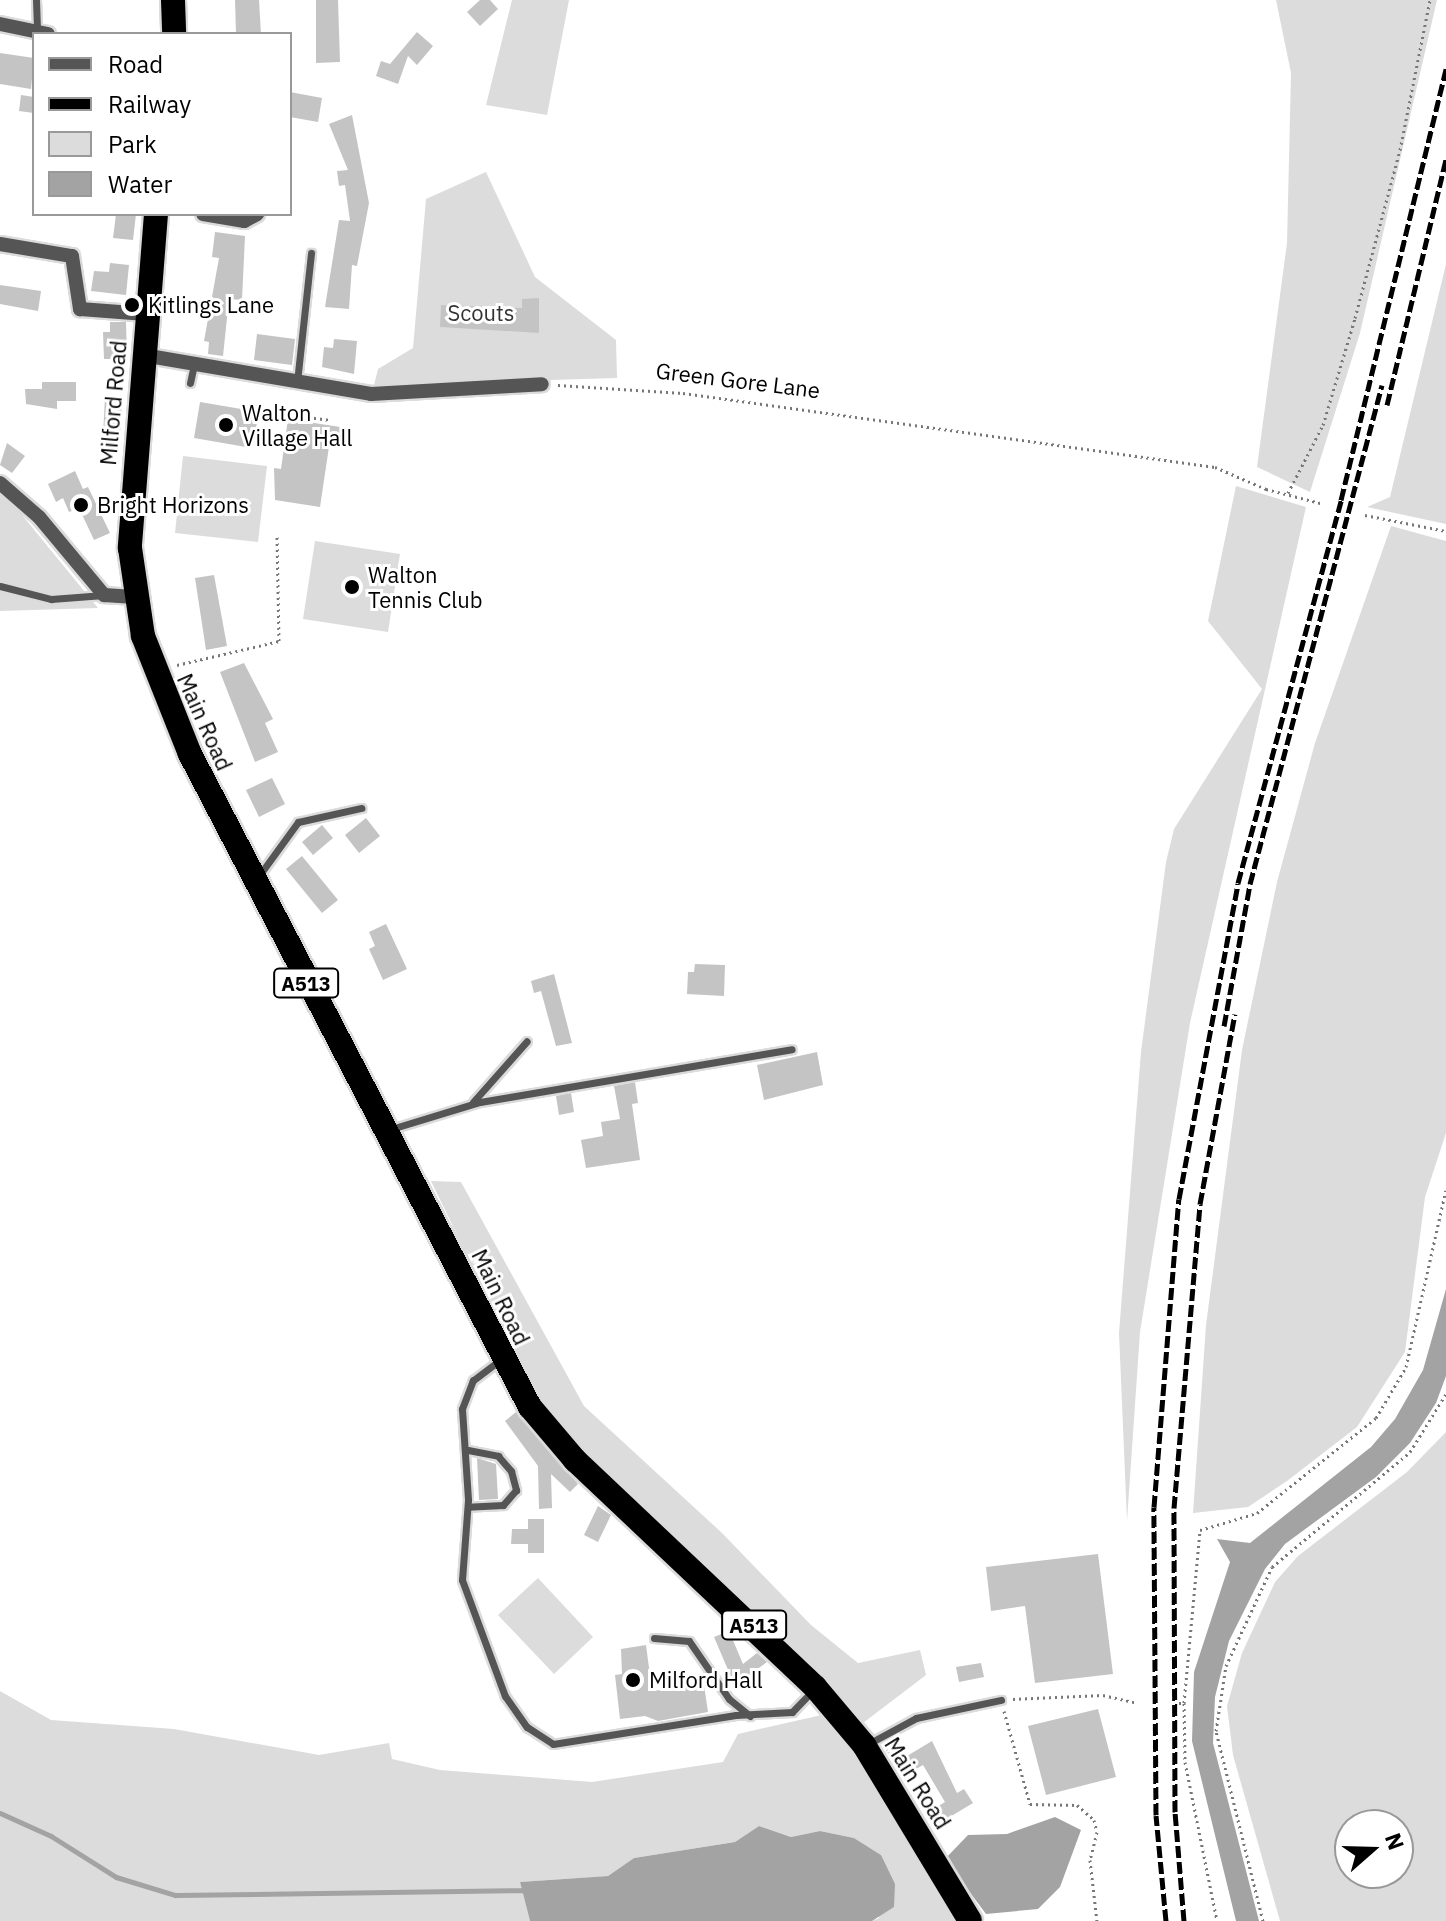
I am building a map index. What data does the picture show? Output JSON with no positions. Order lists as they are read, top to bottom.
{
  "streets": {
    "highway": ["Milford Road", "Main Road", "A513"],
    "path": ["Green Gore Lane"]
  },
  "crossings": [
    ["Milford Road", "Main Road"]
  ],
  "parks": ["Scouts"],
  "places": [
    "Kitlings Lane",
    "Walton Village Hall",
    "Bright Horizons",
    "Walton Tennis Club",
    "Milford Hall"
  ],
  "legend": [
    "Road",
    "Railway",
    "Park",
    "Water"
  ],
  "north": "right"
}
